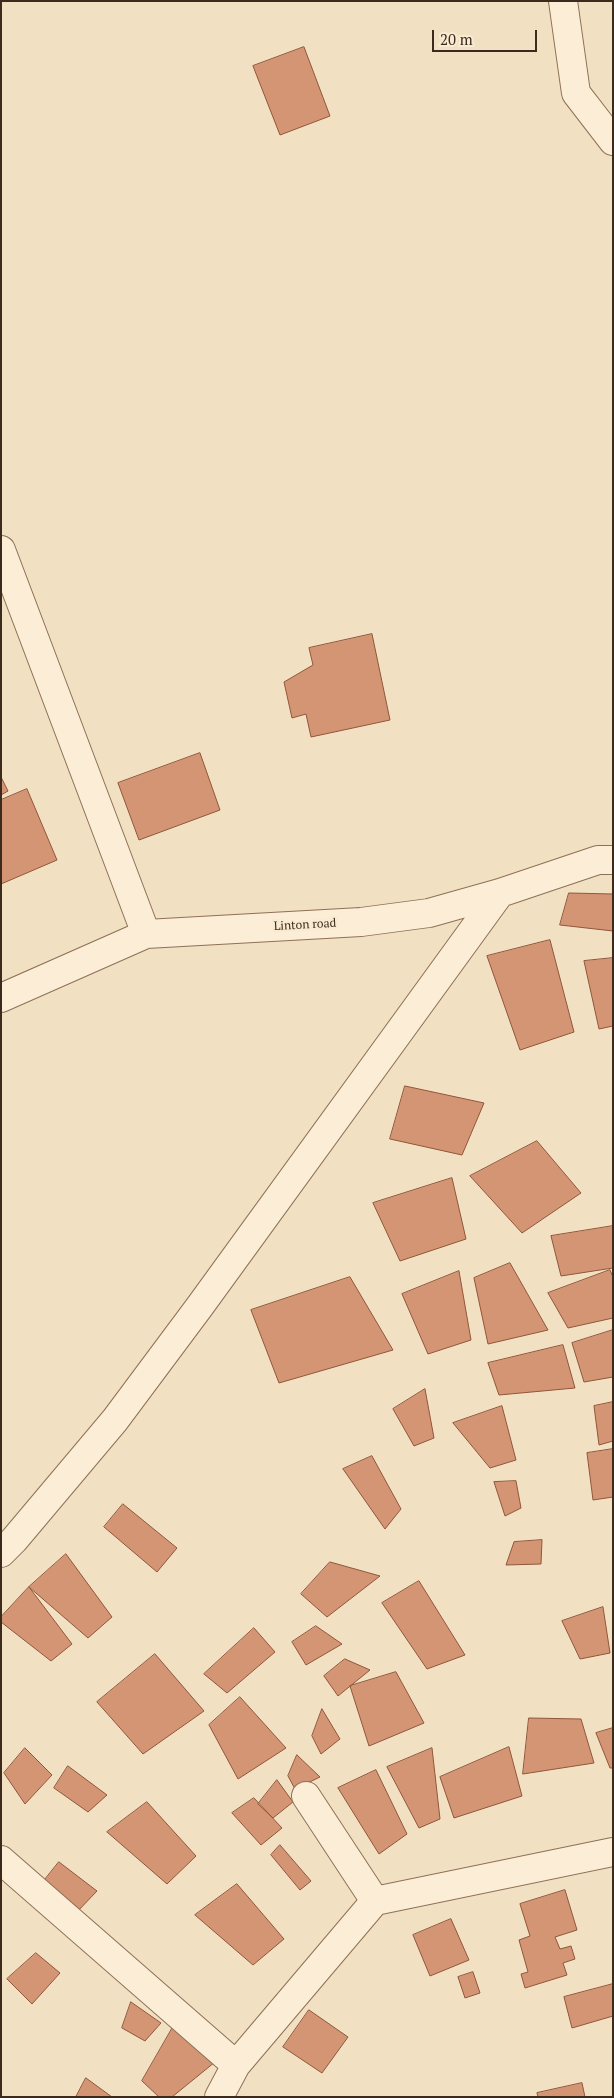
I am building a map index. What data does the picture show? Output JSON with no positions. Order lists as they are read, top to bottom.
{
  "streets": {
    "street": ["Linton road"]
  },
  "scale_bar": "20 m"
}
